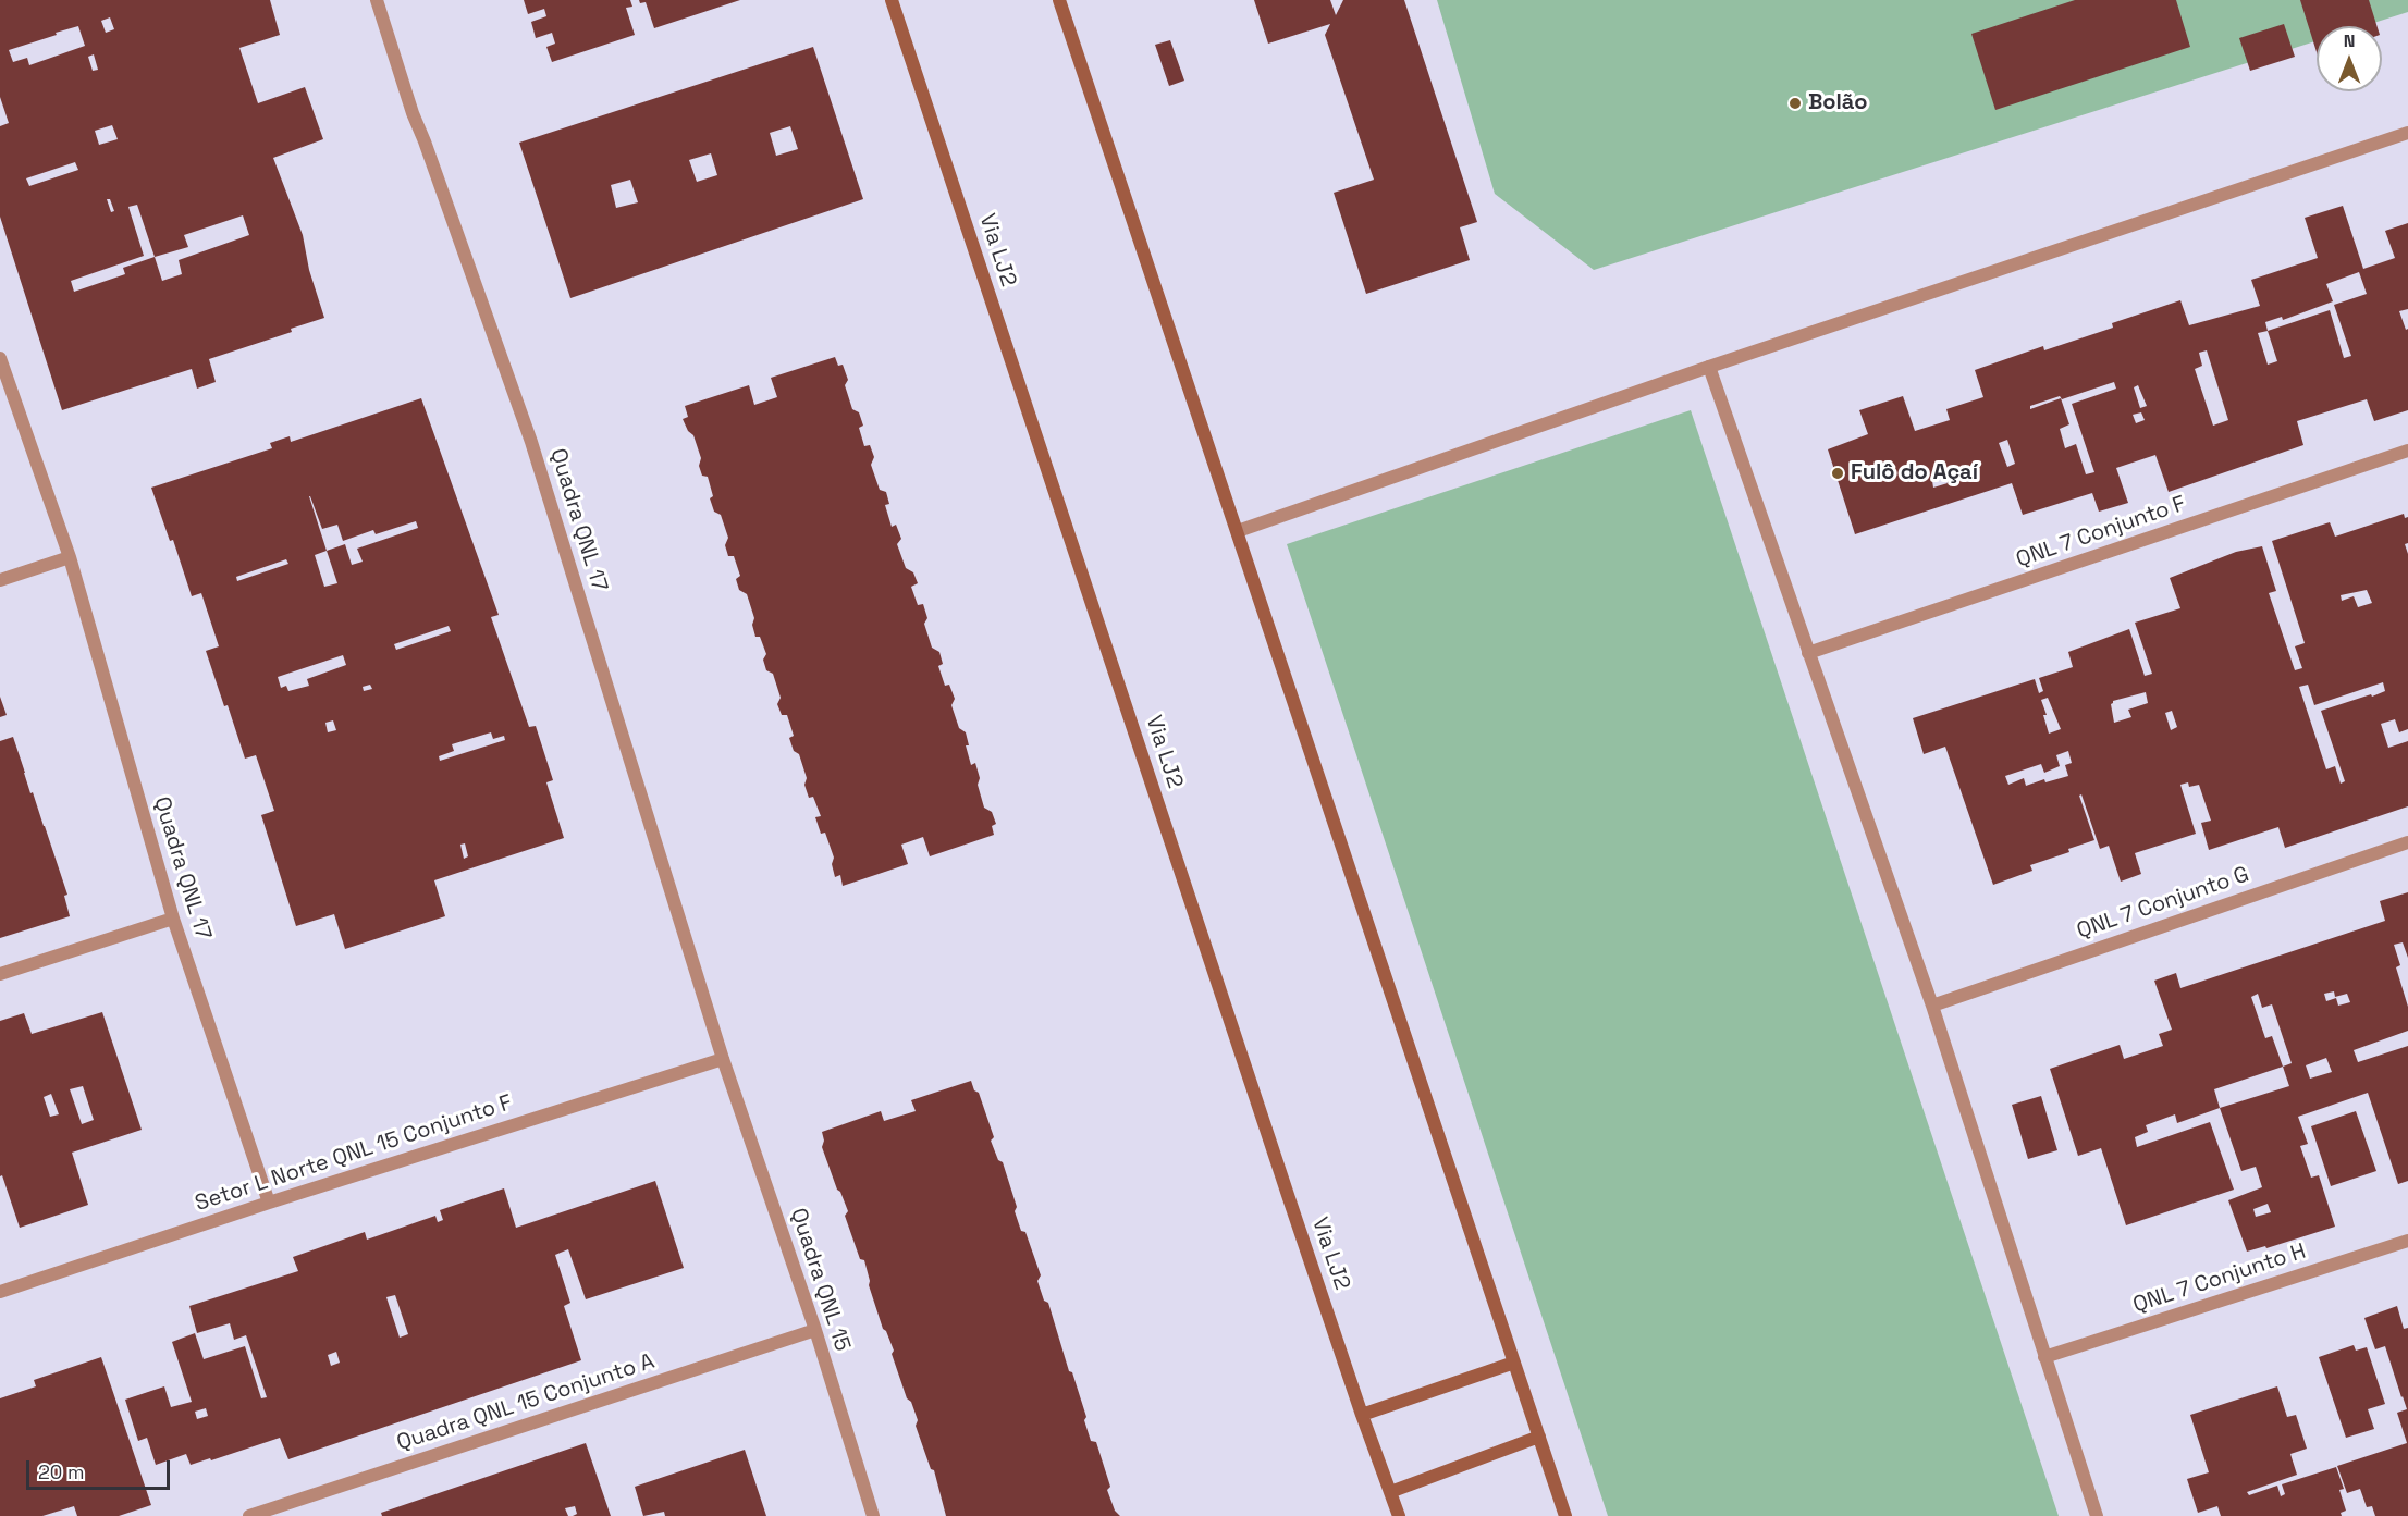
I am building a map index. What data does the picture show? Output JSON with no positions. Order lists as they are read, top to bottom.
{
  "streets": {
    "main road": ["Via LJ2"],
    "street": [
      "Quadra QNL 17",
      "QNL 7 Conjunto F",
      "QNL 7 Conjunto G",
      "Setor L Norte QNL 15 Conjunto F",
      "QNL 7 Conjunto H",
      "Quadra QNL 15",
      "Quadra QNL 15 Conjunto A"
    ]
  },
  "crossings": [
    ["Quadra QNL 17", "Setor L Norte QNL 15 Conjunto F"],
    ["Quadra QNL 17", "Quadra QNL 15"],
    ["Setor L Norte QNL 15 Conjunto F", "Quadra QNL 15"],
    ["Quadra QNL 15", "Quadra QNL 15 Conjunto A"]
  ],
  "places": ["Bolão", "Fulô do Açaí"],
  "scale_bar": "20 m",
  "north": "top"
}
